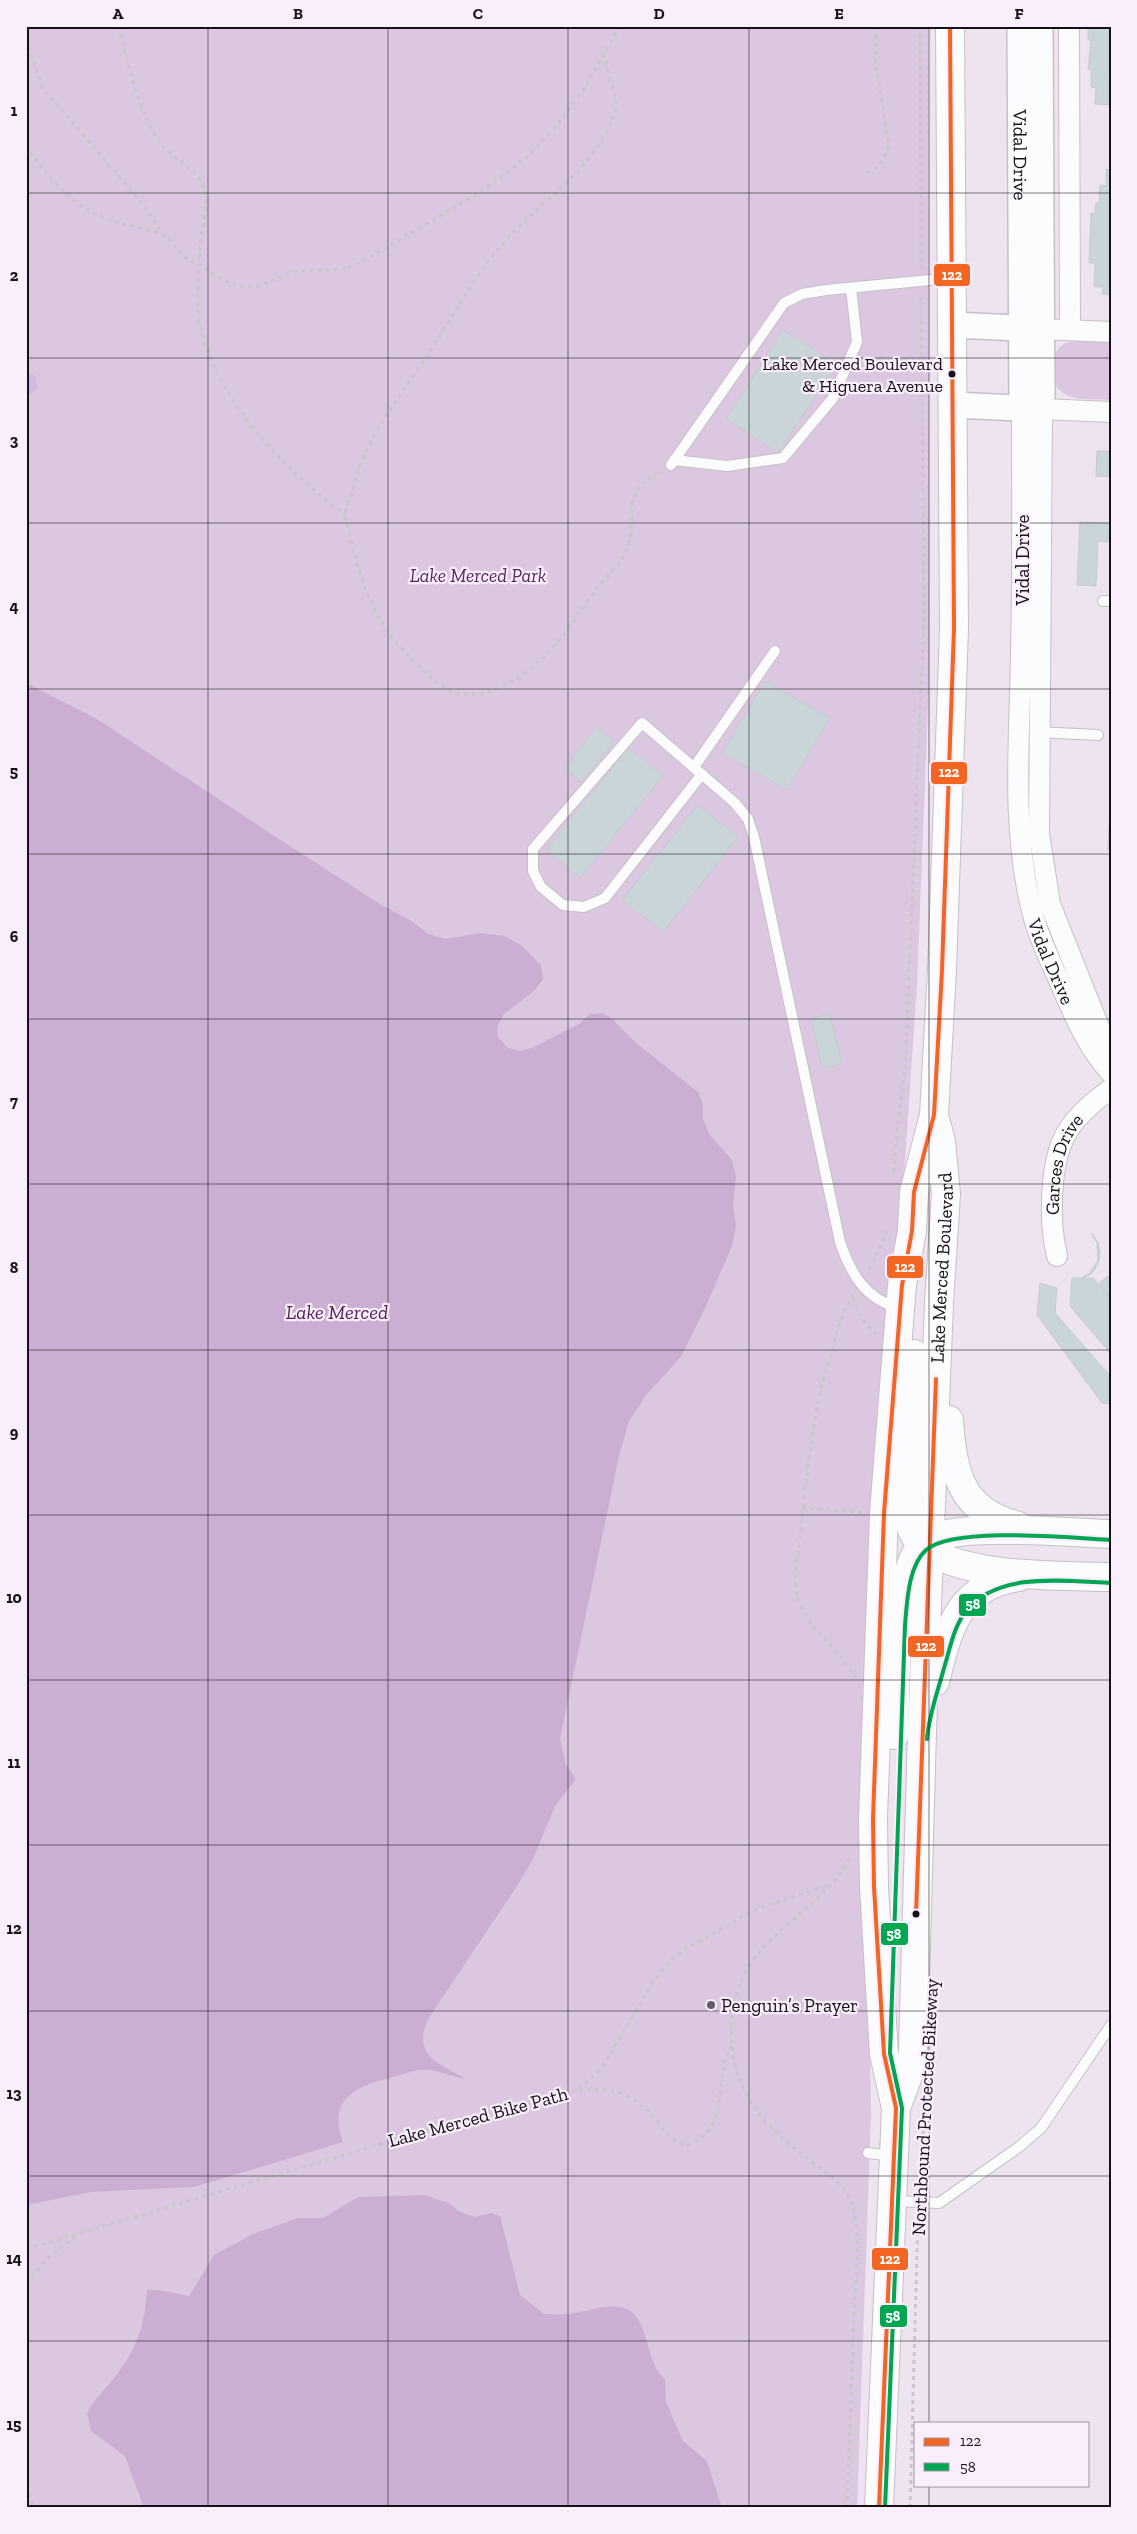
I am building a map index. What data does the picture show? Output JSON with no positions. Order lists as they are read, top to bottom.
{
  "streets": {
    "main road": ["Lake Merced Boulevard"],
    "street": ["Vidal Drive", "Garces Drive"],
    "path": ["Northbound Protected Bikeway", "Lake Merced Bike Path"]
  },
  "water": ["Lake Merced"],
  "parks": ["Lake Merced Park"],
  "places": ["Lake Merced Boulevard & Higuera Avenue", "Penguin’s Prayer"],
  "lines": ["transit line 122", "transit line 58"],
  "legend": ["122", "58"],
  "grid": {
    "columns": [
      "A",
      "B",
      "C",
      "D",
      "E",
      "F"
    ],
    "rows": [
      "1",
      "2",
      "3",
      "4",
      "5",
      "6",
      "7",
      "8",
      "9",
      "10",
      "11",
      "12",
      "13",
      "14",
      "15"
    ]
  }
}
